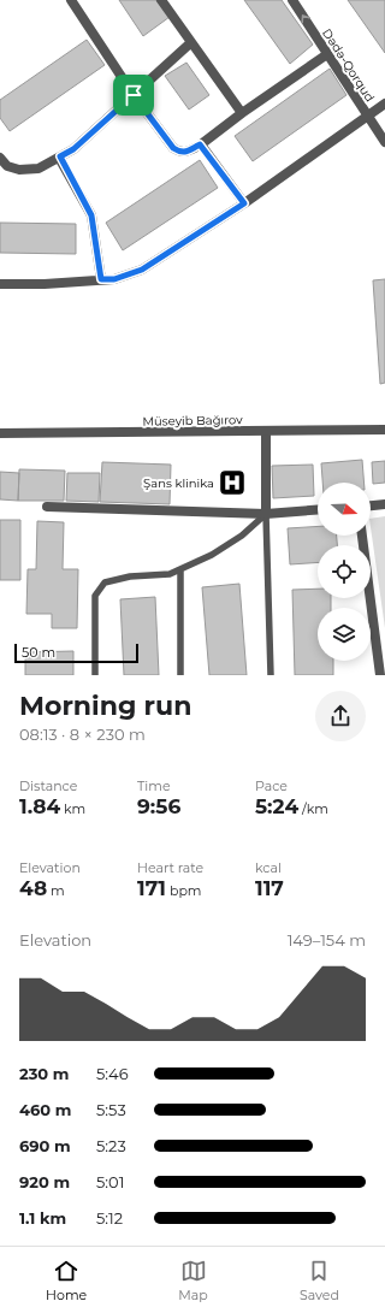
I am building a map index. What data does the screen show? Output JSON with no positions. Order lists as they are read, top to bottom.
{
  "streets": {
    "street": ["Dədə-Qorqud", "Müseyib Bağırov"]
  },
  "one_way": ["Dədə-Qorqud"],
  "places": {
    "hospital": ["Şans klinika"]
  },
  "scale_bar": "50 m",
  "north": "right",
  "page": {
    "scale": "50 m",
    "heading": ["Morning run", "08:13 · 8 × 230 m"],
    "stats": [
      ["Distance", "1.84 km"],
      ["Time", "9:56"],
      ["Pace", "5:24 /km"],
      ["Elevation", "48 m"],
      ["Heart rate", "171 bpm"],
      ["kcal", "117"]
    ],
    "chart": ["Elevation", "149–154 m"],
    "list": [
      {
        "name": "230 m",
        "note": "5:46"
      },
      {
        "name": "460 m",
        "note": "5:53"
      },
      {
        "name": "690 m",
        "note": "5:23"
      },
      {
        "name": "920 m",
        "note": "5:01"
      },
      {
        "name": "1.1 km",
        "note": "5:12"
      }
    ],
    "tabs": ["Home", "Map", "Saved"]
  }
}
